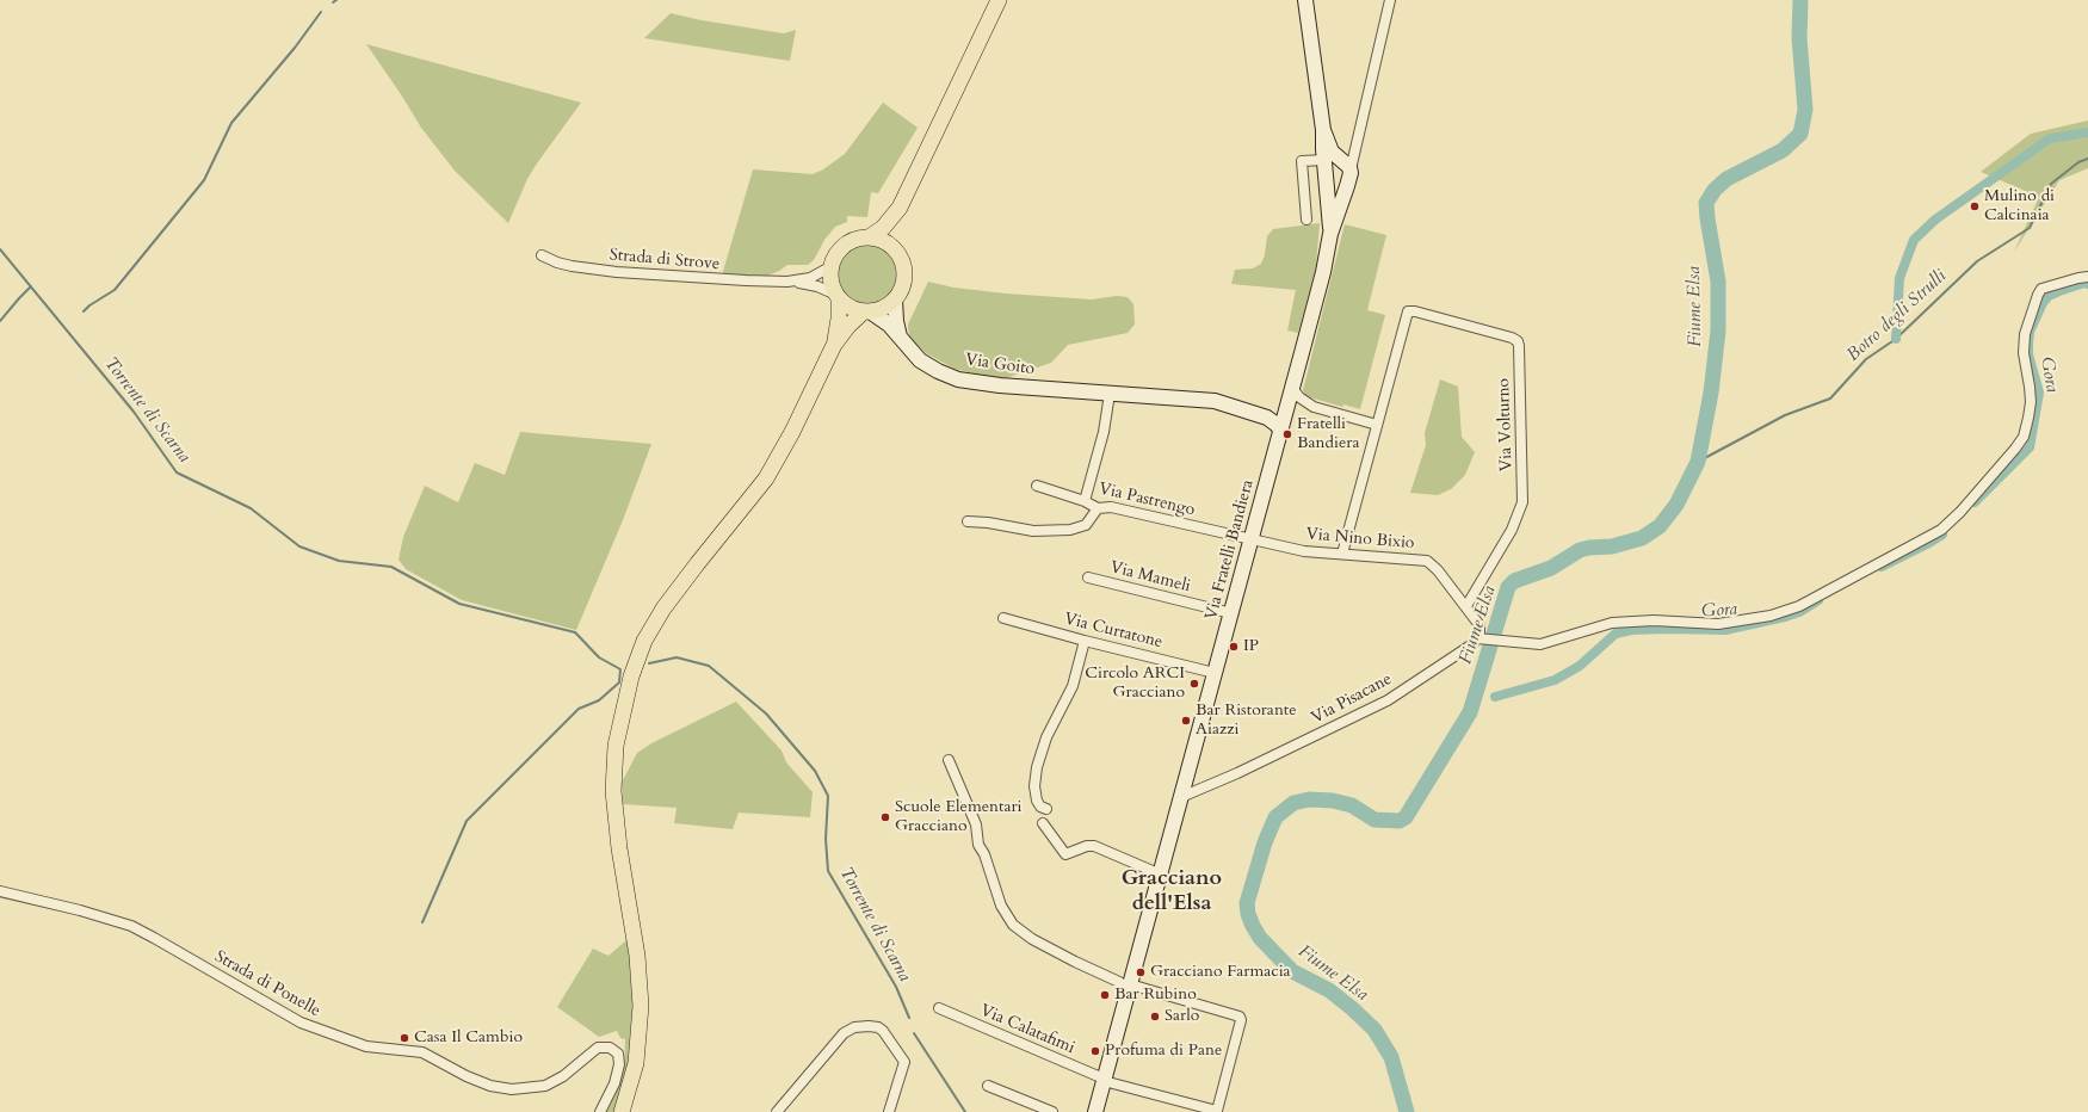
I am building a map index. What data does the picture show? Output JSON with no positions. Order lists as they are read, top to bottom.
{
  "streets": {
    "main road": ["Via Goito", "Via Fratelli Bandiera"],
    "street": [
      "Strada di Strove",
      "Via Volturno",
      "Via Pastrengo",
      "Via Nino Bixio",
      "Via Mameli",
      "Via Curtatone",
      "Via Pisacane",
      "Strada di Ponelle",
      "Via Calatafimi"
    ]
  },
  "crossings": [
    ["Strada di Strove", "Via Goito"],
    ["Via Goito", "Via Fratelli Bandiera"],
    ["Via Volturno", "Via Nino Bixio"],
    ["Via Pastrengo", "Via Nino Bixio"],
    ["Via Pastrengo", "Via Fratelli Bandiera"],
    ["Via Nino Bixio", "Via Fratelli Bandiera"],
    ["Via Nino Bixio", "Via Pisacane"],
    ["Via Fratelli Bandiera", "Via Mameli"],
    ["Via Fratelli Bandiera", "Via Curtatone"],
    ["Via Fratelli Bandiera", "Via Pisacane"],
    ["Via Fratelli Bandiera", "Via Calatafimi"]
  ],
  "districts": ["Gracciano dell'Elsa"],
  "water": [
    "Fiume Elsa",
    "Botro degli Strulli",
    "Gora",
    "Torrente di Scarna"
  ],
  "places": [
    "Mulino di Calcinaia",
    "Fratelli Bandiera",
    "IP",
    "Circolo ARCI Gracciano",
    "Bar Ristorante Aiazzi",
    "Scuole Elementari Gracciano",
    "Gracciano Farmacia",
    "Bar Rubino",
    "Sarlo",
    "Casa Il Cambio",
    "Profuma di Pane"
  ]
}
